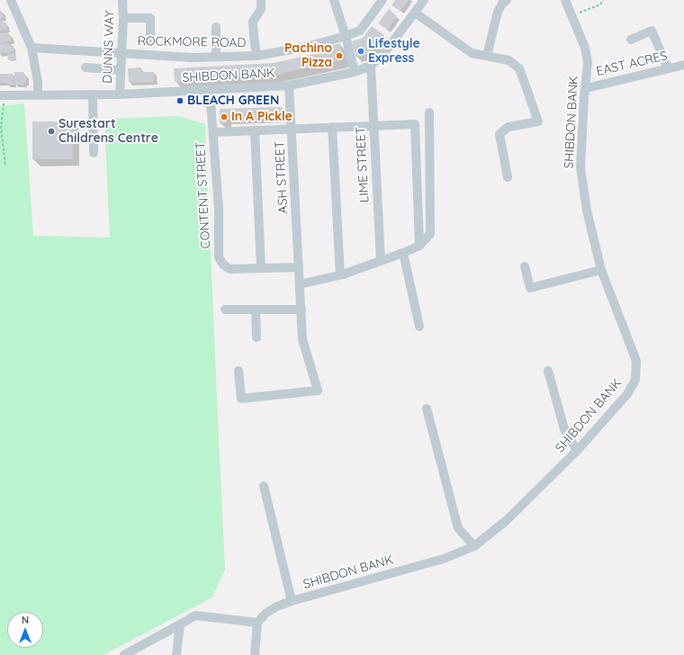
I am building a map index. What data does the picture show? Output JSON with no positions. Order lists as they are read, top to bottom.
{
  "streets": {
    "street": [
      "ROCKMORE ROAD",
      "DUNNS WAY",
      "EAST ACRES",
      "SHIBDON BANK",
      "LIME STREET",
      "ASH STREET",
      "CONTENT STREET"
    ]
  },
  "crossings": [
    ["ROCKMORE ROAD", "DUNNS WAY"],
    ["DUNNS WAY", "SHIBDON BANK"],
    ["EAST ACRES", "SHIBDON BANK"],
    ["SHIBDON BANK", "LIME STREET"],
    ["SHIBDON BANK", "ASH STREET"],
    ["SHIBDON BANK", "CONTENT STREET"],
    ["ASH STREET", "CONTENT STREET"]
  ],
  "places": [
    "Lifestyle Express",
    "Pachino Pizza",
    "BLEACH GREEN",
    "In A Pickle",
    "Surestart Childrens Centre"
  ],
  "north": "top"
}
